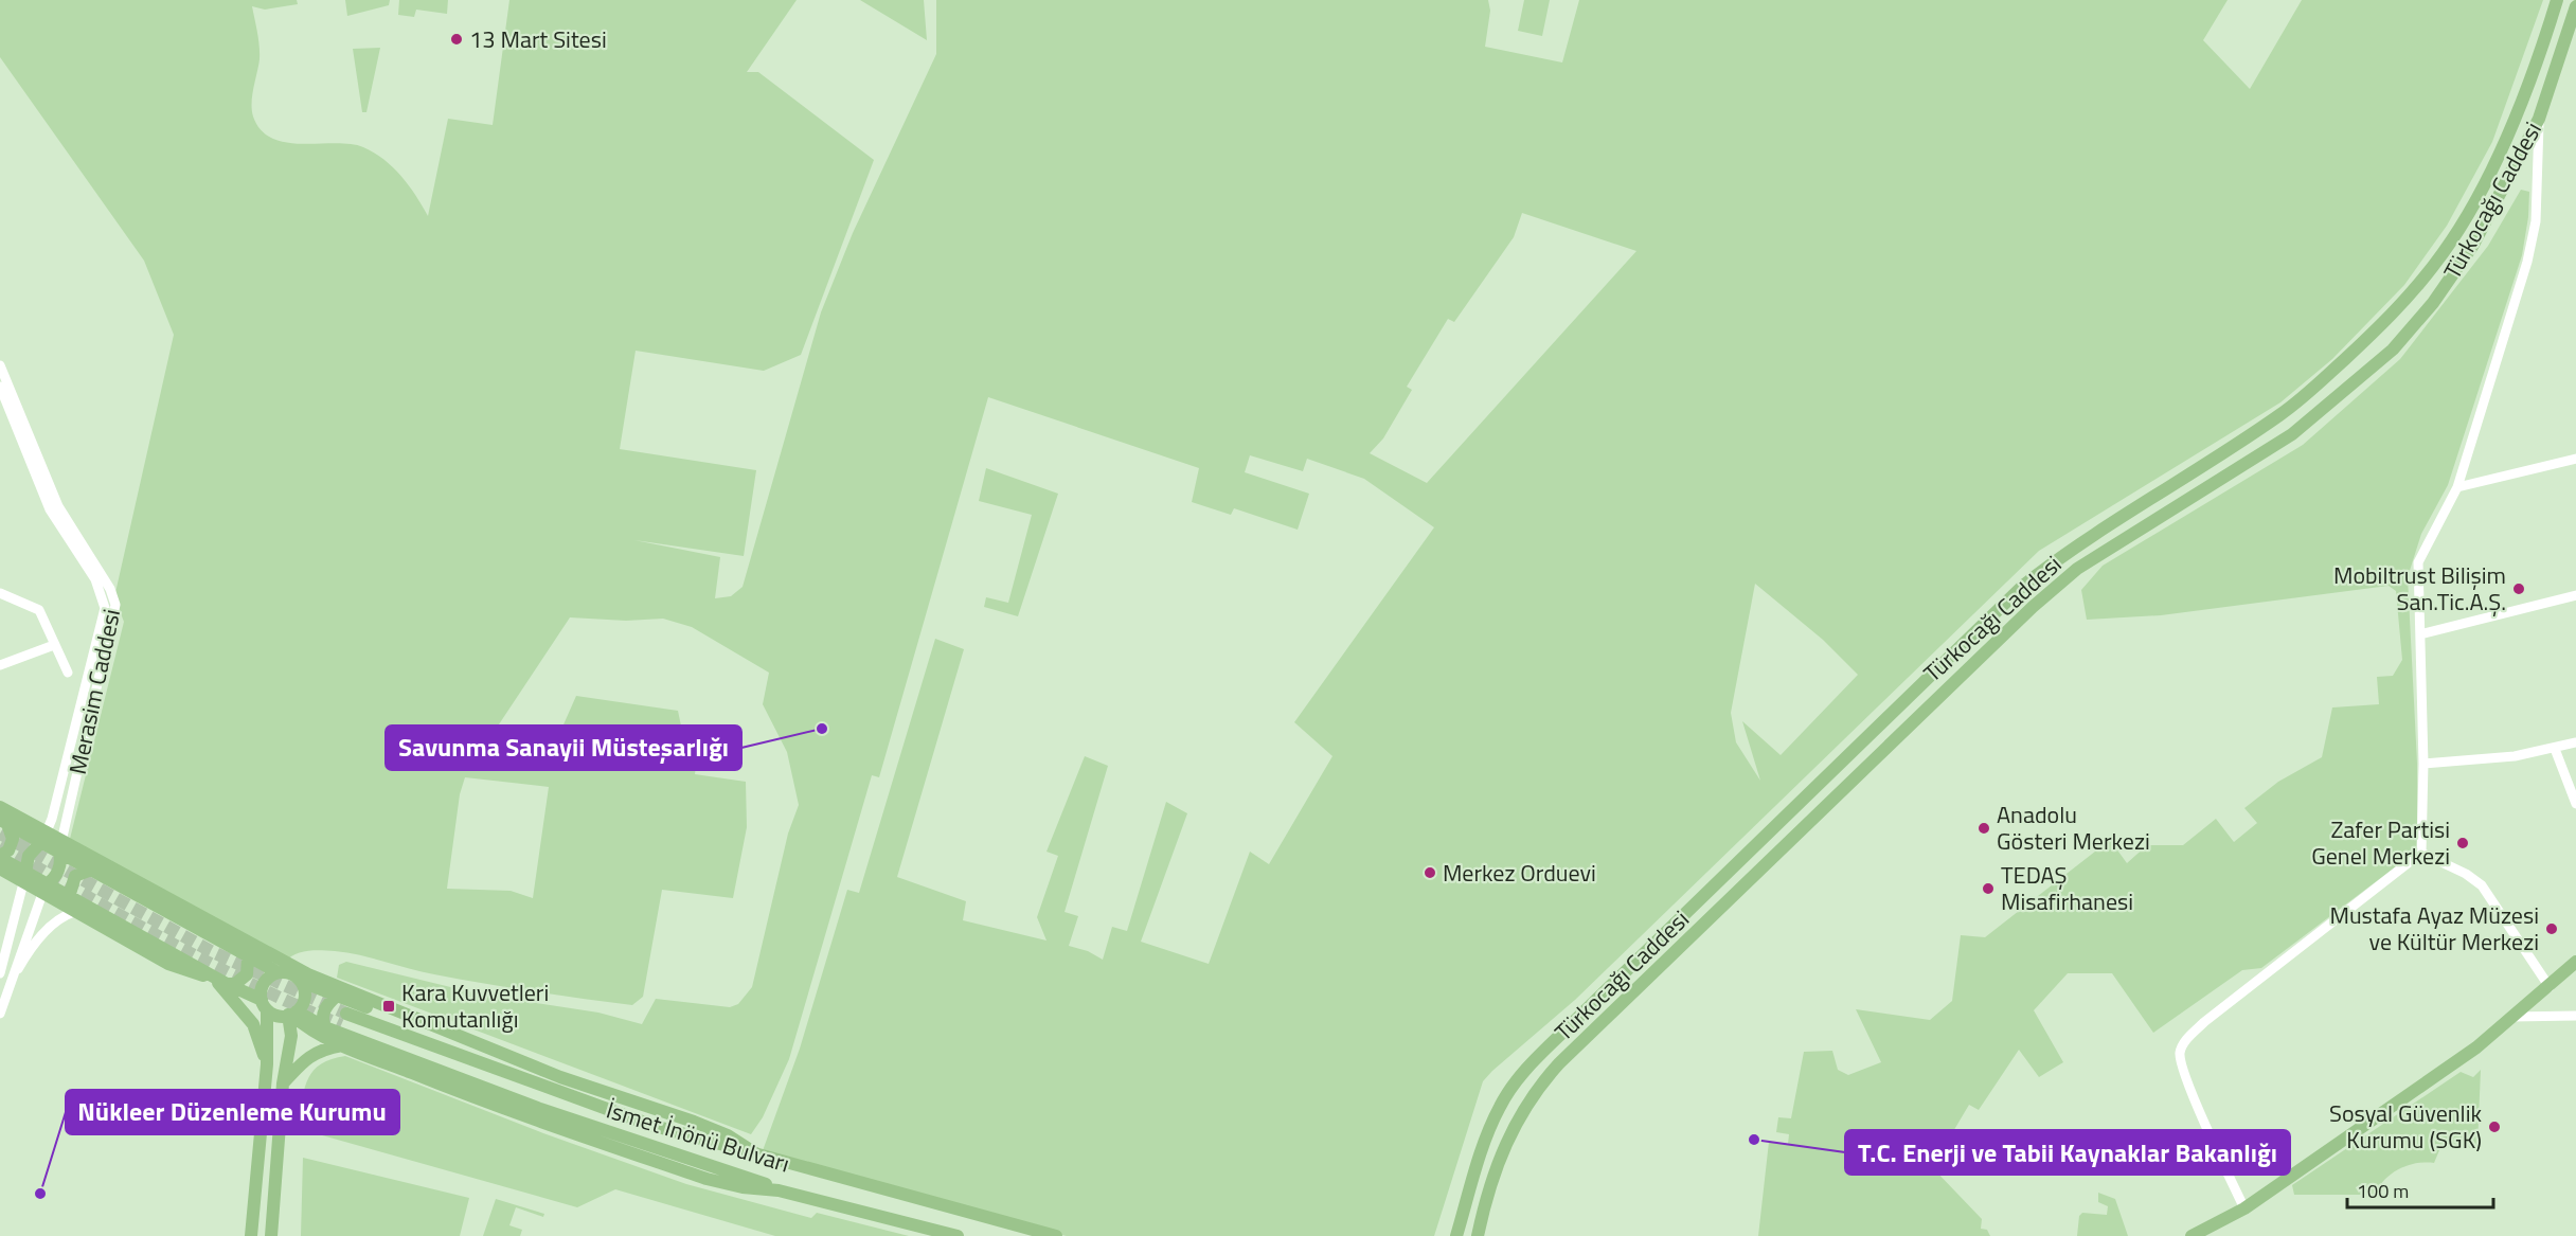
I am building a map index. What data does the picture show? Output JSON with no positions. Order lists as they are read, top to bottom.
{
  "streets": {
    "main road": ["Türkocağı Caddesi", "İsmet İnönü Bulvarı"],
    "street": ["Merasim Caddesi"]
  },
  "places": {
    "other": [
      "13 Mart Sitesi",
      "Mobiltrust Bilişim San.Tic.A.Ş.",
      "Savunma Sanayii Müsteşarlığı",
      "Anadolu Gösteri Merkezi",
      "Zafer Partisi Genel Merkezi",
      "Merkez Orduevi",
      "TEDAŞ Misafirhanesi",
      "Mustafa Ayaz Müzesi ve Kültür Merkezi",
      "Sosyal Güvenlik Kurumu (SGK)",
      "T.C. Enerji ve Tabii Kaynaklar Bakanlığı",
      "Nükleer Düzenleme Kurumu"
    ],
    "transit": ["Kara Kuvvetleri Komutanlığı"]
  },
  "scale_bar": "100 m"
}
